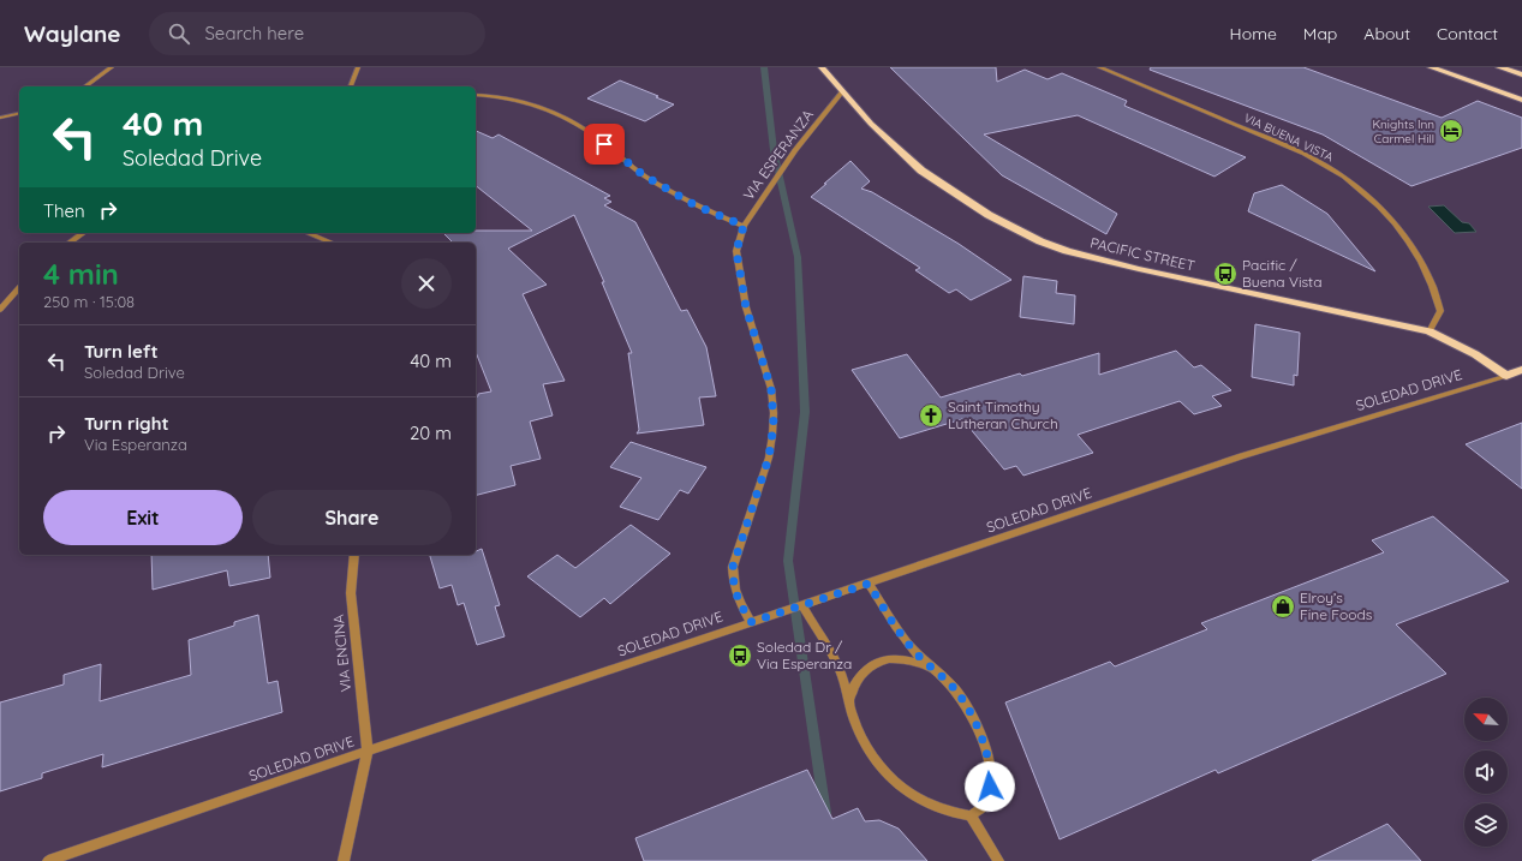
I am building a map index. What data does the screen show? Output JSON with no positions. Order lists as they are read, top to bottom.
{
  "streets": {
    "main road": ["PACIFIC STREET", "SOLEDAD DRIVE"],
    "street": ["VIA BUENA VISTA", "VIA ESPERANZA", "VIA ENCINA"]
  },
  "crossings": [
    ["VIA BUENA VISTA", "PACIFIC STREET"],
    ["VIA ESPERANZA", "PACIFIC STREET"],
    ["VIA ESPERANZA", "SOLEDAD DRIVE"],
    ["PACIFIC STREET", "SOLEDAD DRIVE"],
    ["SOLEDAD DRIVE", "VIA ENCINA"]
  ],
  "places": {
    "hotel": ["Knights Inn Carmel Hill"],
    "bus stop": ["Pacific / Buena Vista", "Soledad Dr / Via Esperanza"],
    "church": ["Saint Timothy Lutheran Church"],
    "shop": ["Elroy’s Fine Foods"]
  },
  "north": "top left",
  "page": {
    "header": "Waylane",
    "search": "Search here",
    "nav": [
      "Home",
      "Map",
      "About",
      "Contact"
    ],
    "turn": ["40 m", "Soledad Drive"],
    "then": "Then",
    "heading": ["4 min", "250 m · 15:08"],
    "list": [
      {
        "name": "Turn left",
        "note": "Soledad Drive",
        "value": "40 m"
      },
      {
        "name": "Turn right",
        "note": "Via Esperanza",
        "value": "20 m"
      }
    ],
    "buttons": ["Exit", "Share"]
  }
}
